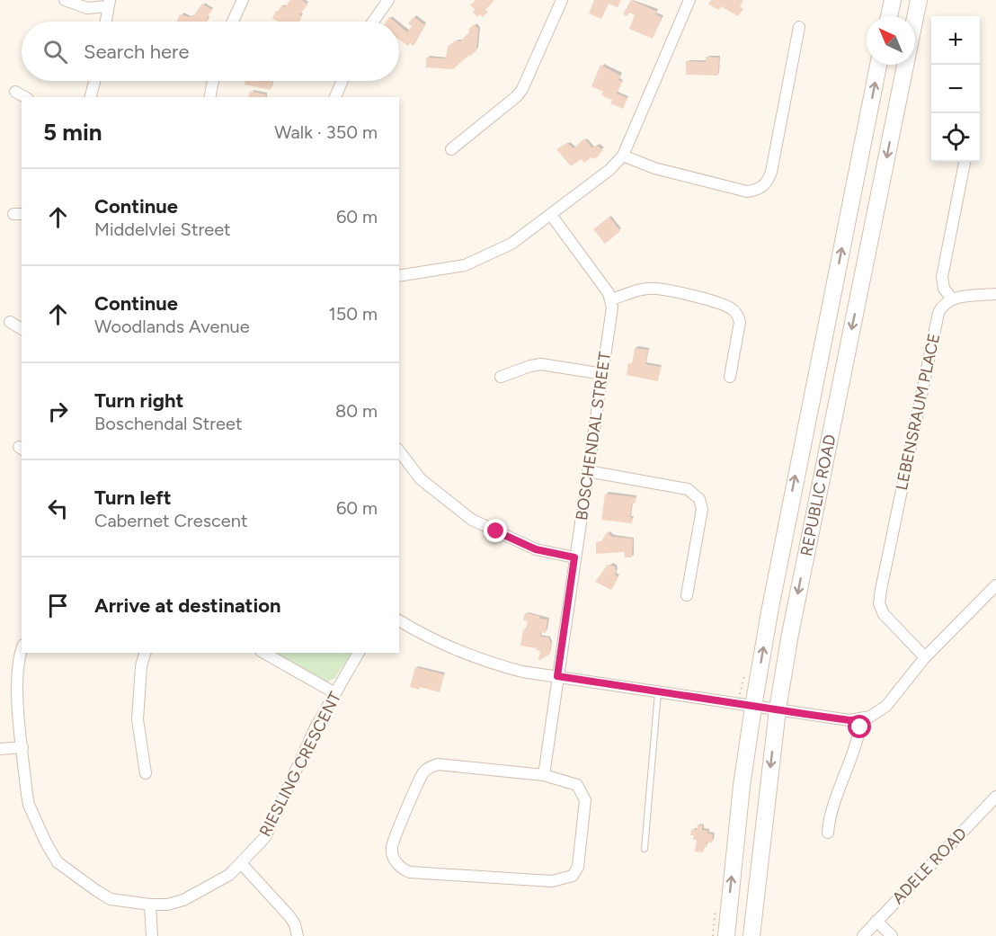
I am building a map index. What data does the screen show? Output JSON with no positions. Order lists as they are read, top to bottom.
{
  "streets": {
    "main road": ["REPUBLIC ROAD"],
    "street": [
      "LEBENSRAUM PLACE",
      "BOSCHENDAL STREET",
      "RIESLING CRESCENT",
      "ADELE ROAD"
    ]
  },
  "north": "top left",
  "page": {
    "map_buttons": ["+", "−"],
    "search": "Search here",
    "heading": ["5 min", "Walk · 350 m"],
    "list": [
      ["Continue", "Middelvlei Street", "60 m"],
      ["Continue", "Woodlands Avenue", "150 m"],
      ["Turn right", "Boschendal Street", "80 m"],
      ["Turn left", "Cabernet Crescent", "60 m"],
      "Arrive at destination"
    ]
  }
}
